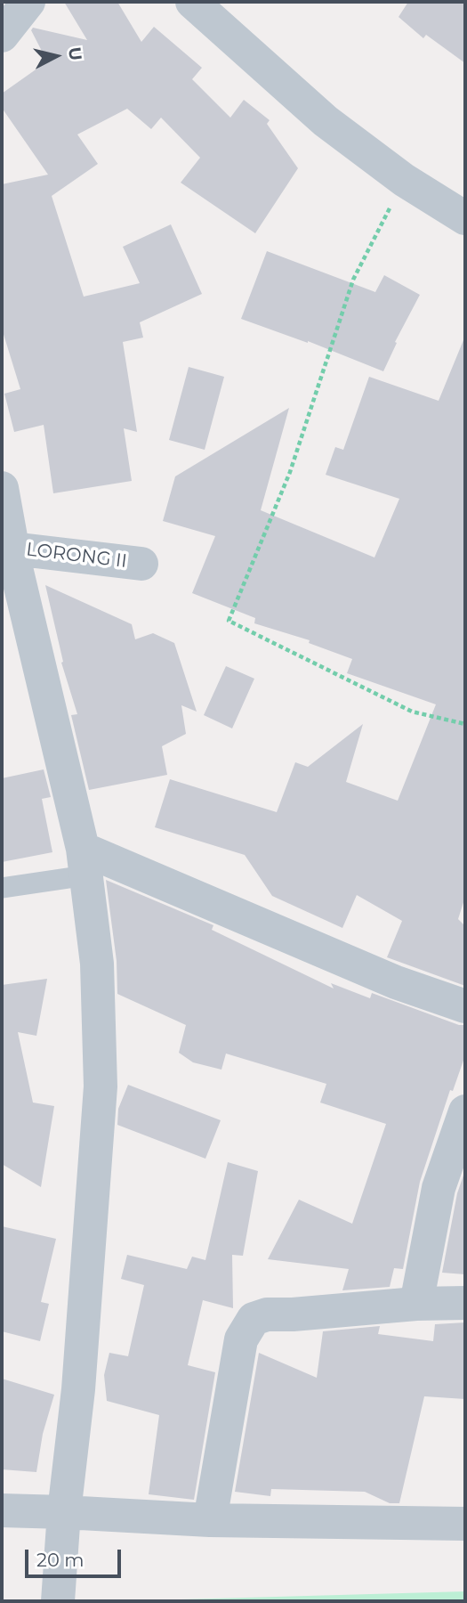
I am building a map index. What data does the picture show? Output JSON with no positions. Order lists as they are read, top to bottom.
{
  "streets": {
    "street": ["LORONG II"]
  },
  "scale_bar": "20 m",
  "north": "right"
}
